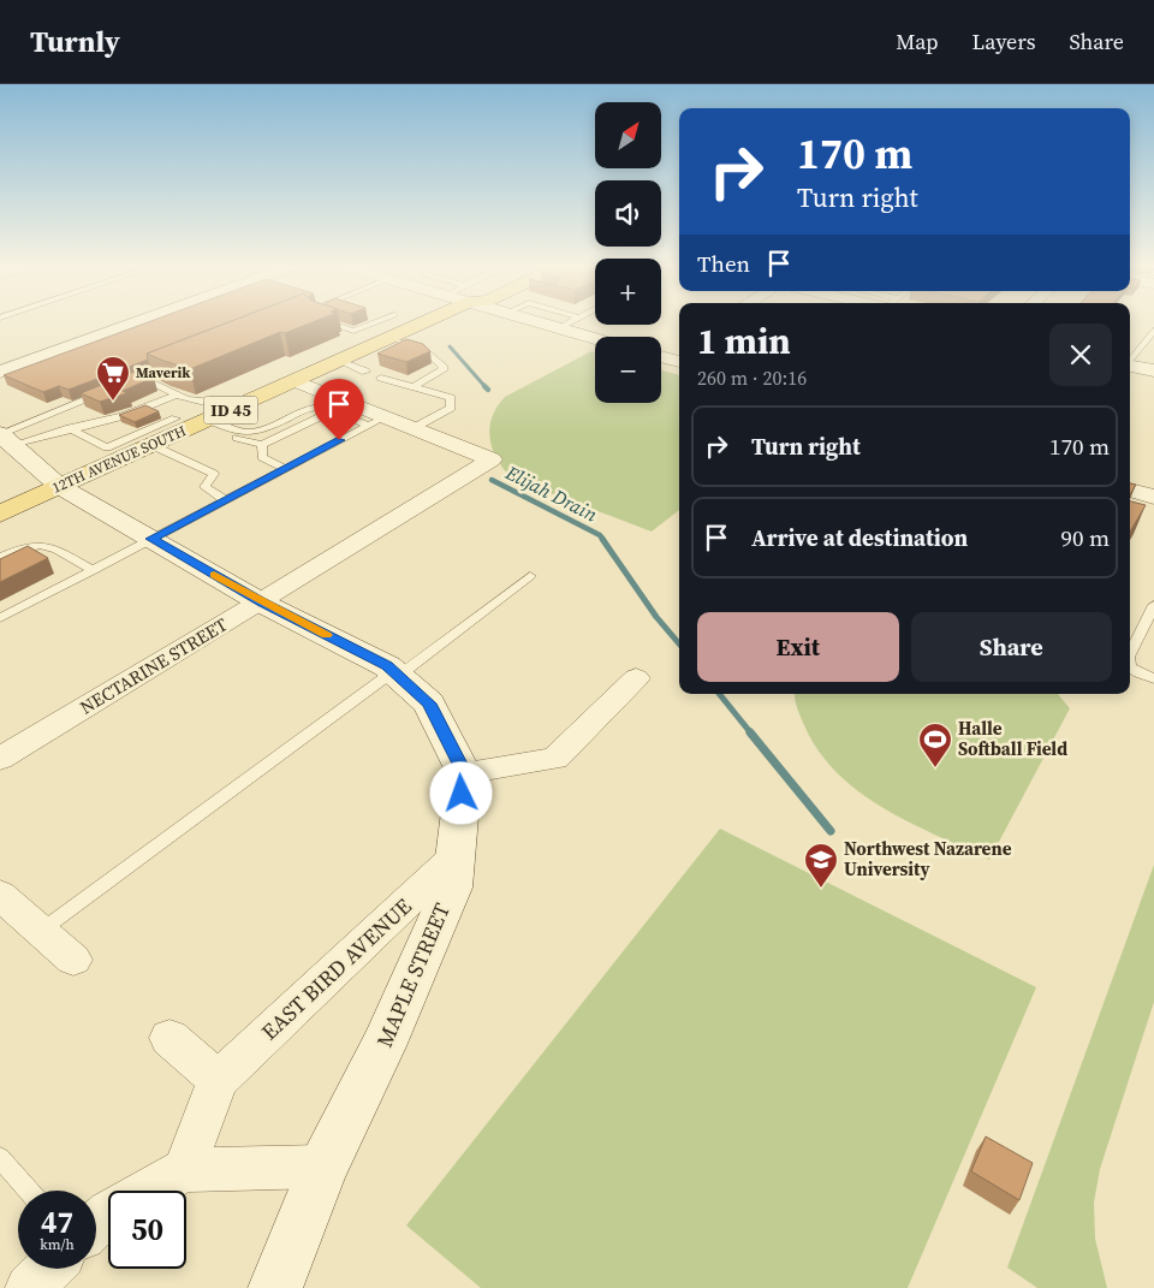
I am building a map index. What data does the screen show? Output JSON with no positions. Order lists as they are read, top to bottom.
{
  "streets": {
    "main road": ["ID 45", "12TH AVENUE SOUTH", "MAPLE STREET"],
    "street": ["NECTARINE STREET", "EAST BIRD AVENUE"]
  },
  "crossings": [
    ["EAST BIRD AVENUE", "MAPLE STREET"]
  ],
  "water": ["Elijah Drain"],
  "places": {
    "supermarket": ["Maverik"],
    "sports": ["Halle Softball Field"],
    "school or university": ["Northwest Nazarene University"]
  },
  "north": "top right",
  "page": {
    "header": "Turnly",
    "nav": ["Map", "Layers", "Share"],
    "map_buttons": ["+", "−"],
    "turn": ["170 m", "Turn right"],
    "then": "Then",
    "heading": ["1 min", "260 m · 20:16"],
    "list": [
      {
        "name": "Turn right",
        "value": "170 m"
      },
      {
        "name": "Arrive at destination",
        "value": "90 m"
      }
    ],
    "buttons": ["Exit", "Share"],
    "speed": "47 km/h",
    "limit": "50"
  }
}
